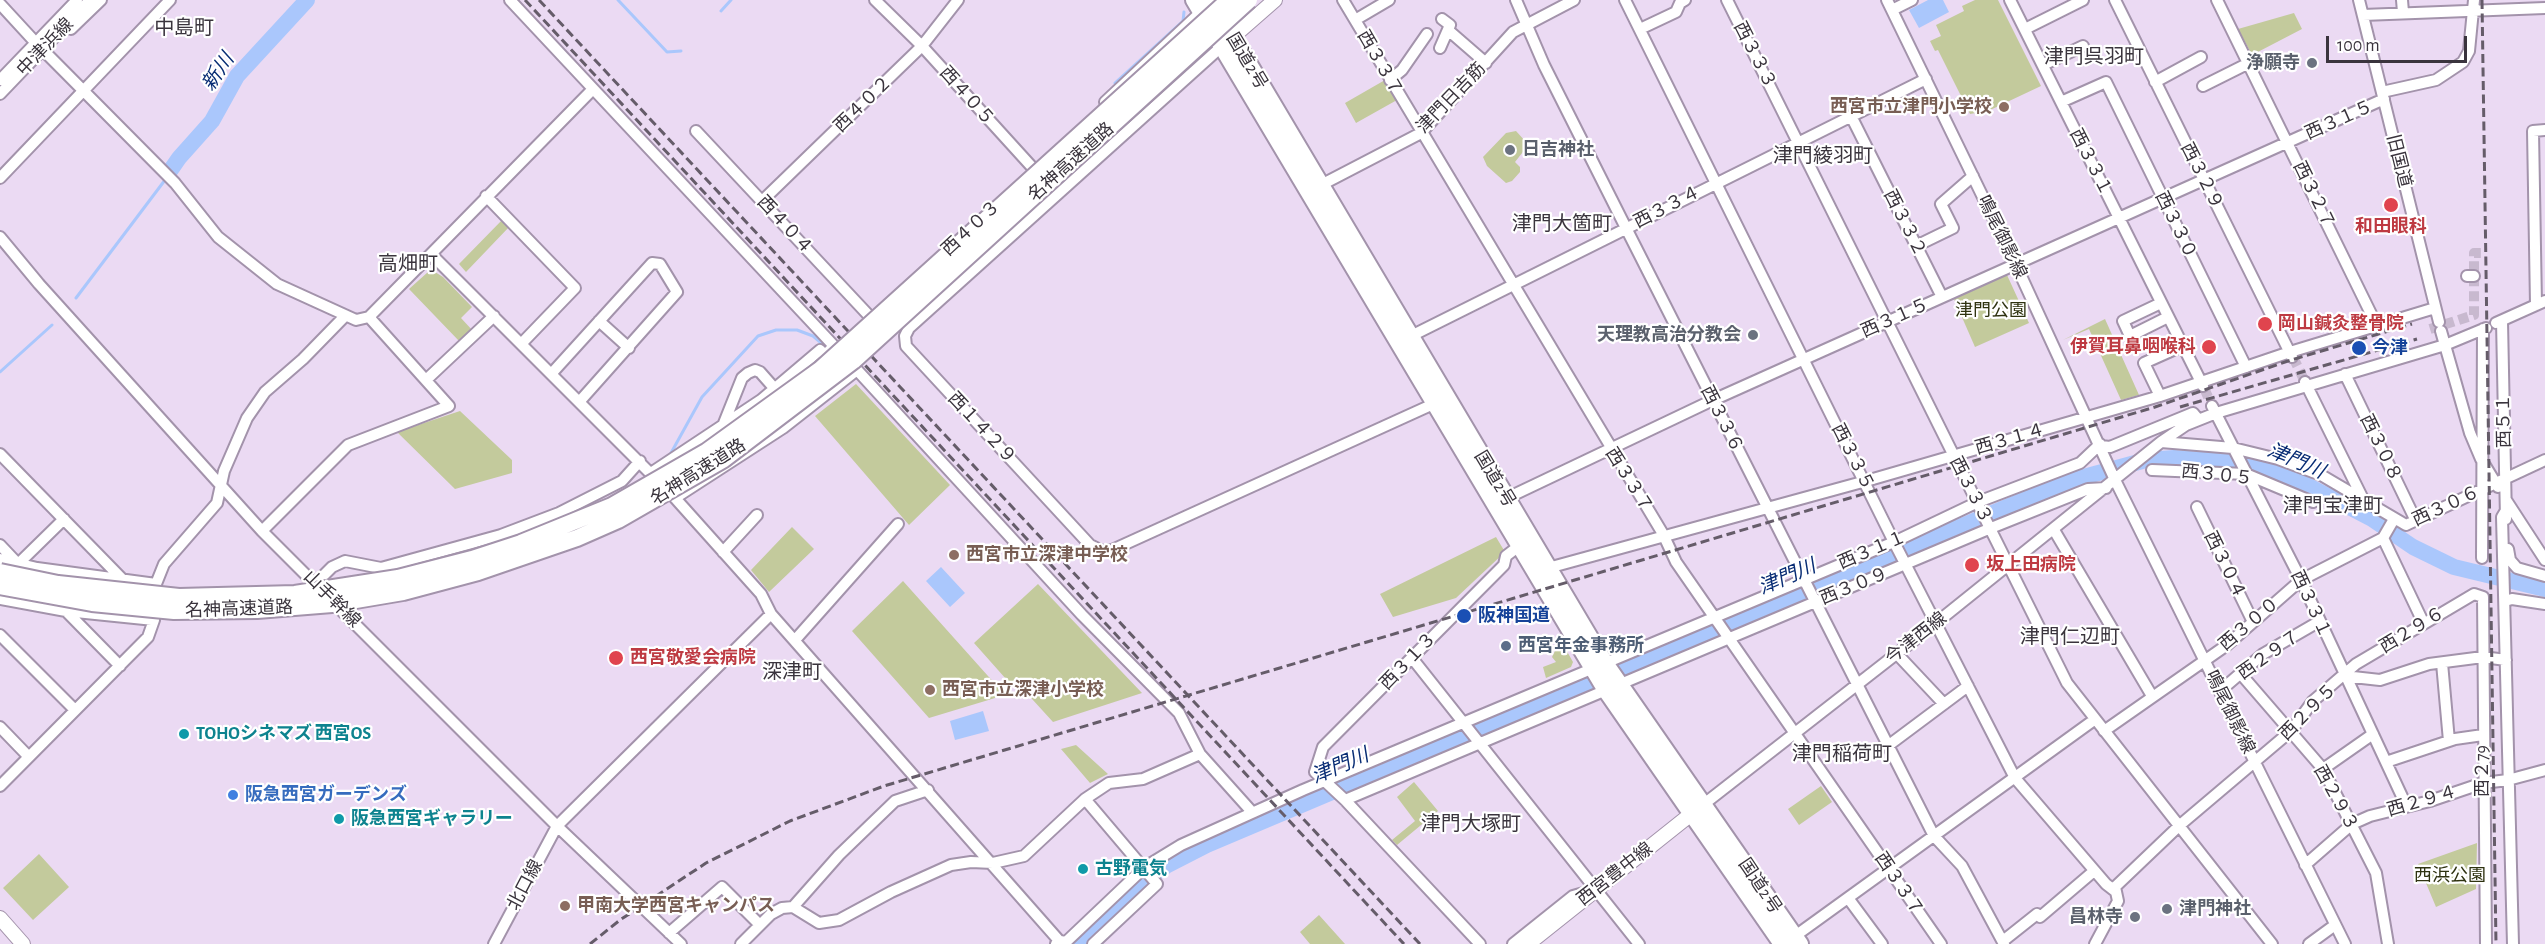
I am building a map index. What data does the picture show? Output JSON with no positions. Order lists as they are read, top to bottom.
{
  "streets": {
    "highway": ["国道2号", "名神高速道路"],
    "main road": ["西宮豊中線"],
    "street": [
      "中津浜線",
      "西３３３",
      "西３３７",
      "西４０５",
      "津門日吉筋",
      "西４０２",
      "西３１５",
      "旧国道",
      "西３３１",
      "西３２９",
      "西３２７",
      "西３３４",
      "西３３２",
      "西４０４",
      "西３３０",
      "西４０３",
      "鳴尾御影線",
      "西３３６",
      "西５１",
      "西１４２９",
      "西３１４",
      "西３０８",
      "西３３５",
      "西３０５",
      "西３０６",
      "西３１１",
      "西３０４",
      "西３０９",
      "山手幹線",
      "西３００",
      "西２９６",
      "今津西線",
      "西２９７",
      "西３１３",
      "西２９５",
      "西２79",
      "西２９３",
      "西２９４",
      "北口線"
    ]
  },
  "crossings": [
    ["西３３３", "西３１５"],
    ["西３３３", "西３３４"],
    ["西３３３", "西３１４"],
    ["西３３３", "西３１１"],
    ["西３３３", "西３０９"],
    ["西３３３", "西３００"],
    ["西３３３", "今津西線"],
    ["西３３３", "西２９５"],
    ["国道2号", "津門日吉筋"],
    ["国道2号", "西３１５"],
    ["国道2号", "西３３４"],
    ["国道2号", "西４０３"],
    ["国道2号", "西１４２９"],
    ["国道2号", "西３１４"],
    ["国道2号", "西３１１"],
    ["国道2号", "西３０９"],
    ["国道2号", "今津西線"],
    ["国道2号", "西３１３"],
    ["国道2号", "西宮豊中線"],
    ["西３３７", "津門日吉筋"],
    ["西３３７", "西３１５"],
    ["西３３７", "西３３４"],
    ["西３３７", "西３１４"],
    ["西３３７", "西３１１"],
    ["西３３７", "西３０９"],
    ["西３３７", "今津西線"],
    ["西４０５", "西４０２"],
    ["西４０５", "西４０３"],
    ["西４０５", "西１４２９"],
    ["津門日吉筋", "西３３６"],
    ["西４０２", "西４０４"],
    ["西３１５", "旧国道"],
    ["西３１５", "西３３１"],
    ["西３１５", "西３２９"],
    ["西３１５", "西３２７"],
    ["西３１５", "西３３２"],
    ["西３１５", "西３３０"],
    ["西３１５", "鳴尾御影線"],
    ["西３１５", "西３３６"],
    ["西３１５", "西３３５"],
    ["旧国道", "西５１"],
    ["旧国道", "西３１４"],
    ["旧国道", "西３０６"],
    ["西３３１", "西３３０"],
    ["西３３１", "西３１４"],
    ["西３３１", "西３０５"],
    ["西３３１", "西３０６"],
    ["西３３１", "西３００"],
    ["西３３１", "西２９６"],
    ["西３３１", "西２９７"],
    ["西３３１", "西２９５"],
    ["西３３１", "西２９４"],
    ["西３２９", "西３１４"],
    ["西３２７", "西３１４"],
    ["西３３４", "西３３２"],
    ["西３３４", "鳴尾御影線"],
    ["西３３４", "西３３６"],
    ["西３３４", "西３３５"],
    ["西４０４", "西４０３"],
    ["西３３０", "西３１４"],
    ["鳴尾御影線", "西３１４"],
    ["鳴尾御影線", "西３１１"],
    ["鳴尾御影線", "西３００"],
    ["鳴尾御影線", "今津西線"],
    ["鳴尾御影線", "西２９７"],
    ["鳴尾御影線", "西２９５"],
    ["鳴尾御影線", "西２９４"],
    ["西３３６", "西３１４"],
    ["西３３６", "西３１１"],
    ["西３３６", "西３０９"],
    ["西３３６", "今津西線"],
    ["西５１", "西３０６"],
    ["西３１４", "西３３５"],
    ["西３０８", "西３０６"],
    ["西３３５", "西３１１"],
    ["西３３５", "西３０９"],
    ["西３３５", "今津西線"],
    ["西３３５", "西２９５"],
    ["西３０６", "今津西線"],
    ["西３１１", "西３０９"],
    ["西３０４", "西３００"],
    ["西３０９", "今津西線"],
    ["山手幹線", "北口線"],
    ["西２９６", "西２９５"],
    ["西２９６", "西２79"],
    ["今津西線", "西宮豊中線"],
    ["西２９７", "西２９３"],
    ["西２９５", "西２79"],
    ["西２９５", "西２９３"],
    ["西２79", "西２９４"],
    ["西２９３", "西２９４"]
  ],
  "districts": [
    "中島町",
    "津門呉羽町",
    "津門綾羽町",
    "津門大箇町",
    "高畑町",
    "津門宝津町",
    "津門仁辺町",
    "深津町",
    "津門稲荷町",
    "津門大塚町"
  ],
  "water": ["新川", "津門川"],
  "parks": ["津門公園", "西浜公園"],
  "places": [
    "浄願寺",
    "西宮市立津門小学校",
    "日吉神社",
    "和田眼科",
    "岡山鍼灸整骨院",
    "天理教高治分教会",
    "伊賀耳鼻咽喉科",
    "今津",
    "西宮市立深津中学校",
    "坂上田病院",
    "阪神国道",
    "西宮年金事務所",
    "西宮敬愛会病院",
    "西宮市立深津小学校",
    "TOHOシネマズ 西宮OS",
    "阪急西宮ガーデンズ",
    "阪急西宮ギャラリー",
    "古野電気",
    "甲南大学西宮キャンパス",
    "津門神社",
    "昌林寺"
  ],
  "scale_bar": "100 m"
}
